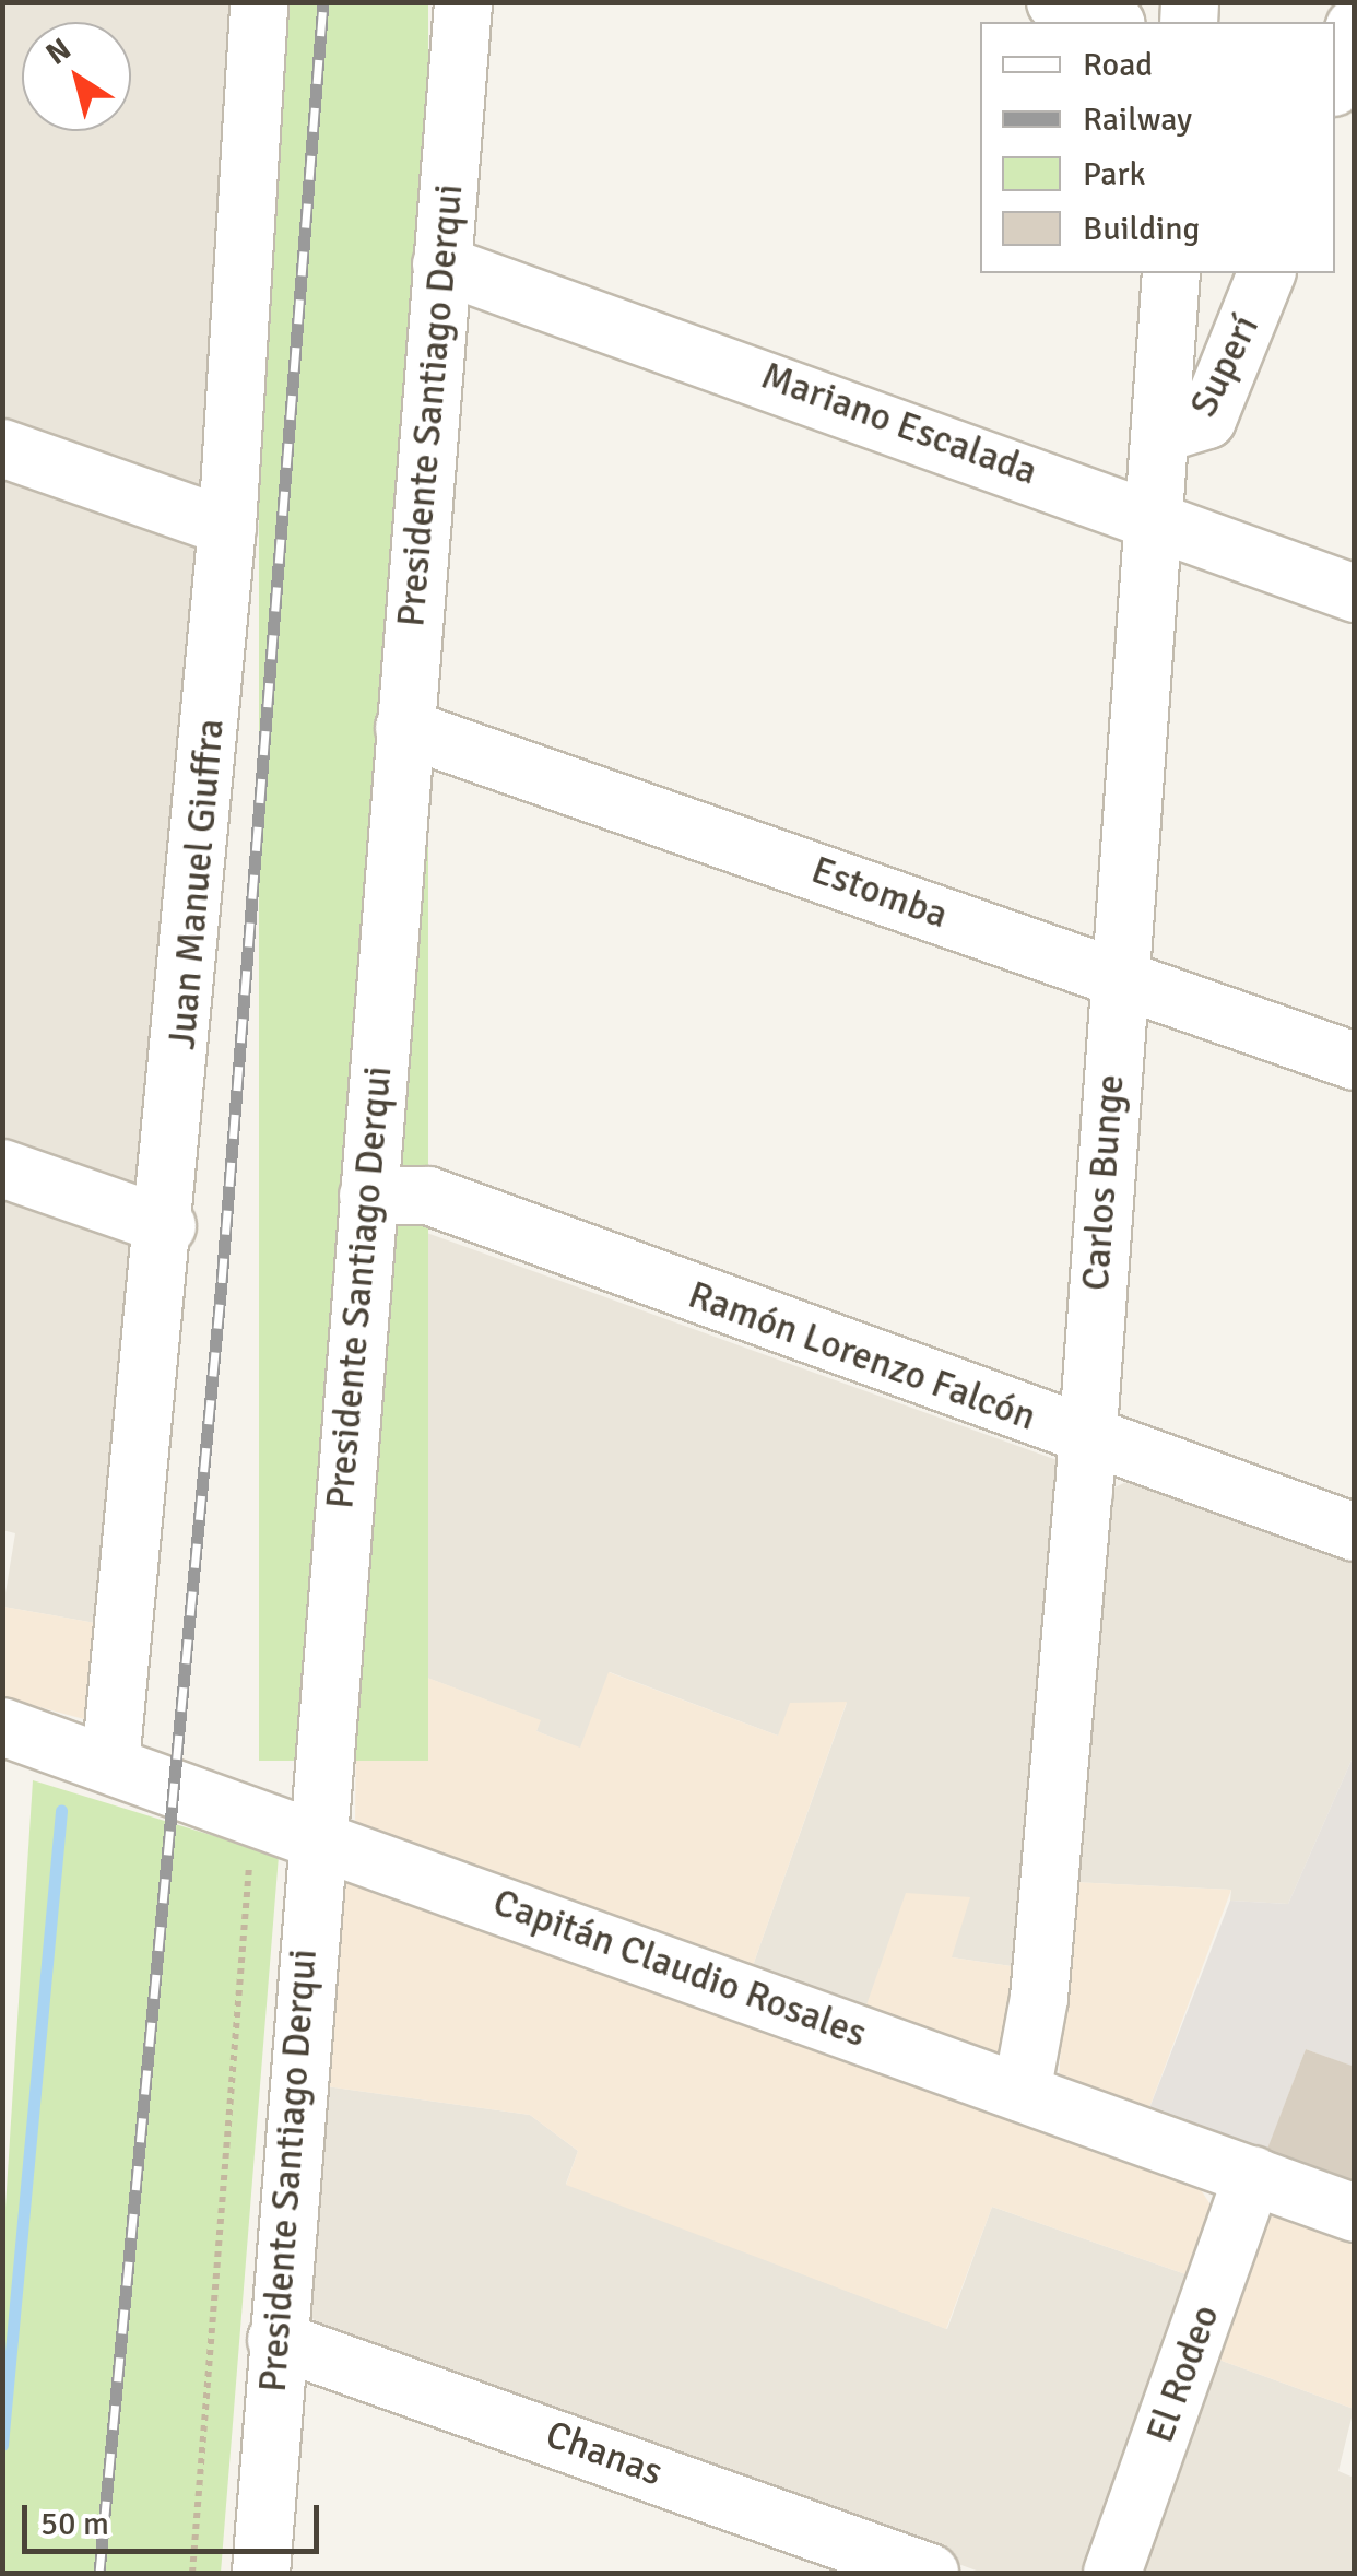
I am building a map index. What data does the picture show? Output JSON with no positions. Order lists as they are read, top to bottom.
{
  "streets": {
    "street": [
      "Superí",
      "Presidente Santiago Derqui",
      "Mariano Escalada",
      "Juan Manuel Giuffra",
      "Estomba",
      "Carlos Bunge",
      "Ramón Lorenzo Falcón",
      "Capitán Claudio Rosales",
      "El Rodeo",
      "Chanas"
    ]
  },
  "crossings": [
    ["Superí", "Carlos Bunge"],
    ["Presidente Santiago Derqui", "Mariano Escalada"],
    ["Presidente Santiago Derqui", "Estomba"],
    ["Presidente Santiago Derqui", "Ramón Lorenzo Falcón"],
    ["Presidente Santiago Derqui", "Capitán Claudio Rosales"],
    ["Presidente Santiago Derqui", "Chanas"],
    ["Mariano Escalada", "Carlos Bunge"],
    ["Juan Manuel Giuffra", "Capitán Claudio Rosales"],
    ["Estomba", "Carlos Bunge"],
    ["Carlos Bunge", "Ramón Lorenzo Falcón"],
    ["Carlos Bunge", "Capitán Claudio Rosales"],
    ["Capitán Claudio Rosales", "El Rodeo"]
  ],
  "legend": [
    "Road",
    "Railway",
    "Park",
    "Building"
  ],
  "scale_bar": "50 m",
  "north": "top left"
}
